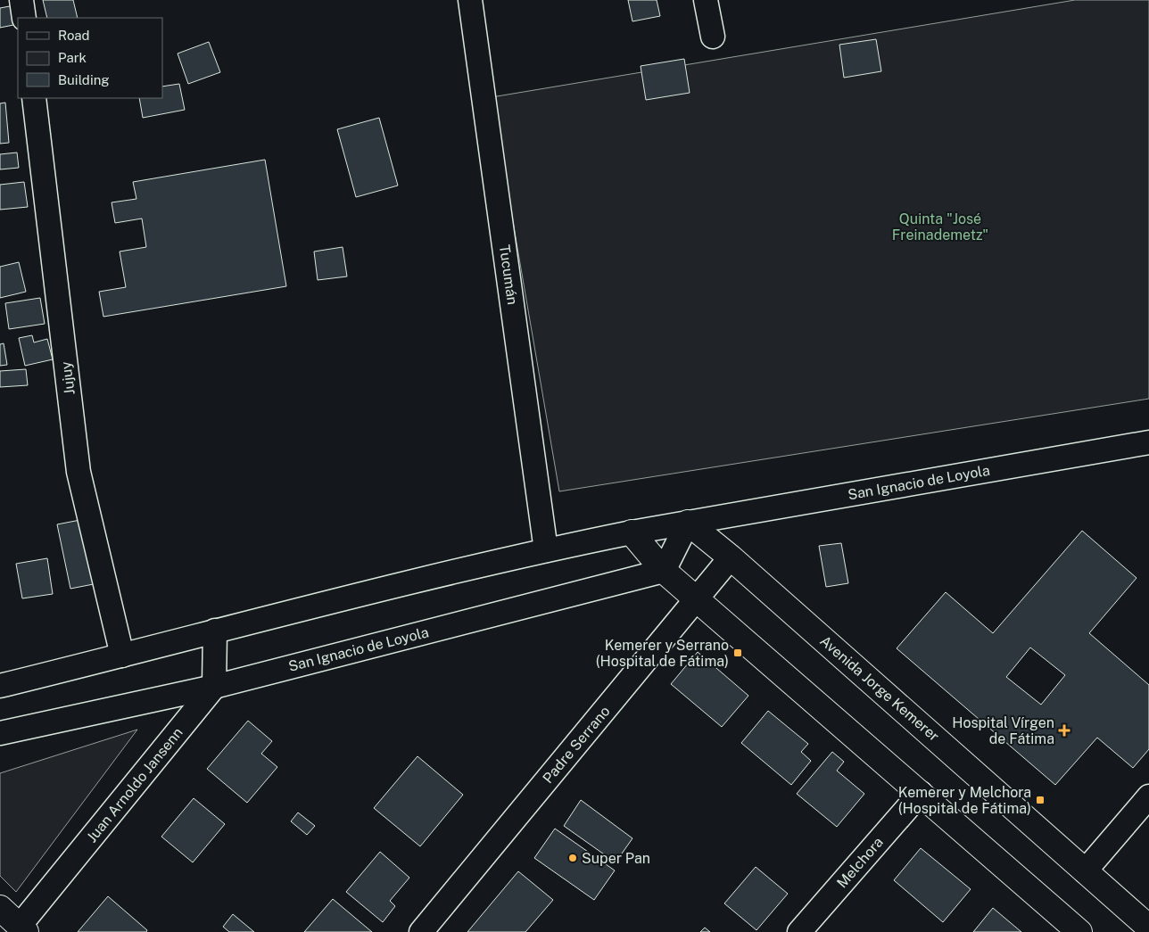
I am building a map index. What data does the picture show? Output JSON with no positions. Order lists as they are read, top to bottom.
{
  "streets": {
    "main road": ["Avenida Jorge Kemerer"],
    "street": [
      "Tucumán",
      "Jujuy",
      "San Ignacio de Loyola",
      "Padre Serrano",
      "Juan Arnoldo Jansenn",
      "Melchora"
    ]
  },
  "crossings": [
    ["Tucumán", "San Ignacio de Loyola"],
    ["Jujuy", "San Ignacio de Loyola"],
    ["San Ignacio de Loyola", "Avenida Jorge Kemerer"],
    ["San Ignacio de Loyola", "Juan Arnoldo Jansenn"],
    ["Avenida Jorge Kemerer", "Padre Serrano"]
  ],
  "parks": ["Quinta \"José Freinademetz\""],
  "places": {
    "transit": ["Kemerer y Serrano (Hospital de Fátima)", "Kemerer y Melchora (Hospital de Fátima)"],
    "health": ["Hospital Vírgen de Fátima"],
    "other": ["Super Pan"]
  },
  "legend": ["Road", "Park", "Building"]
}
